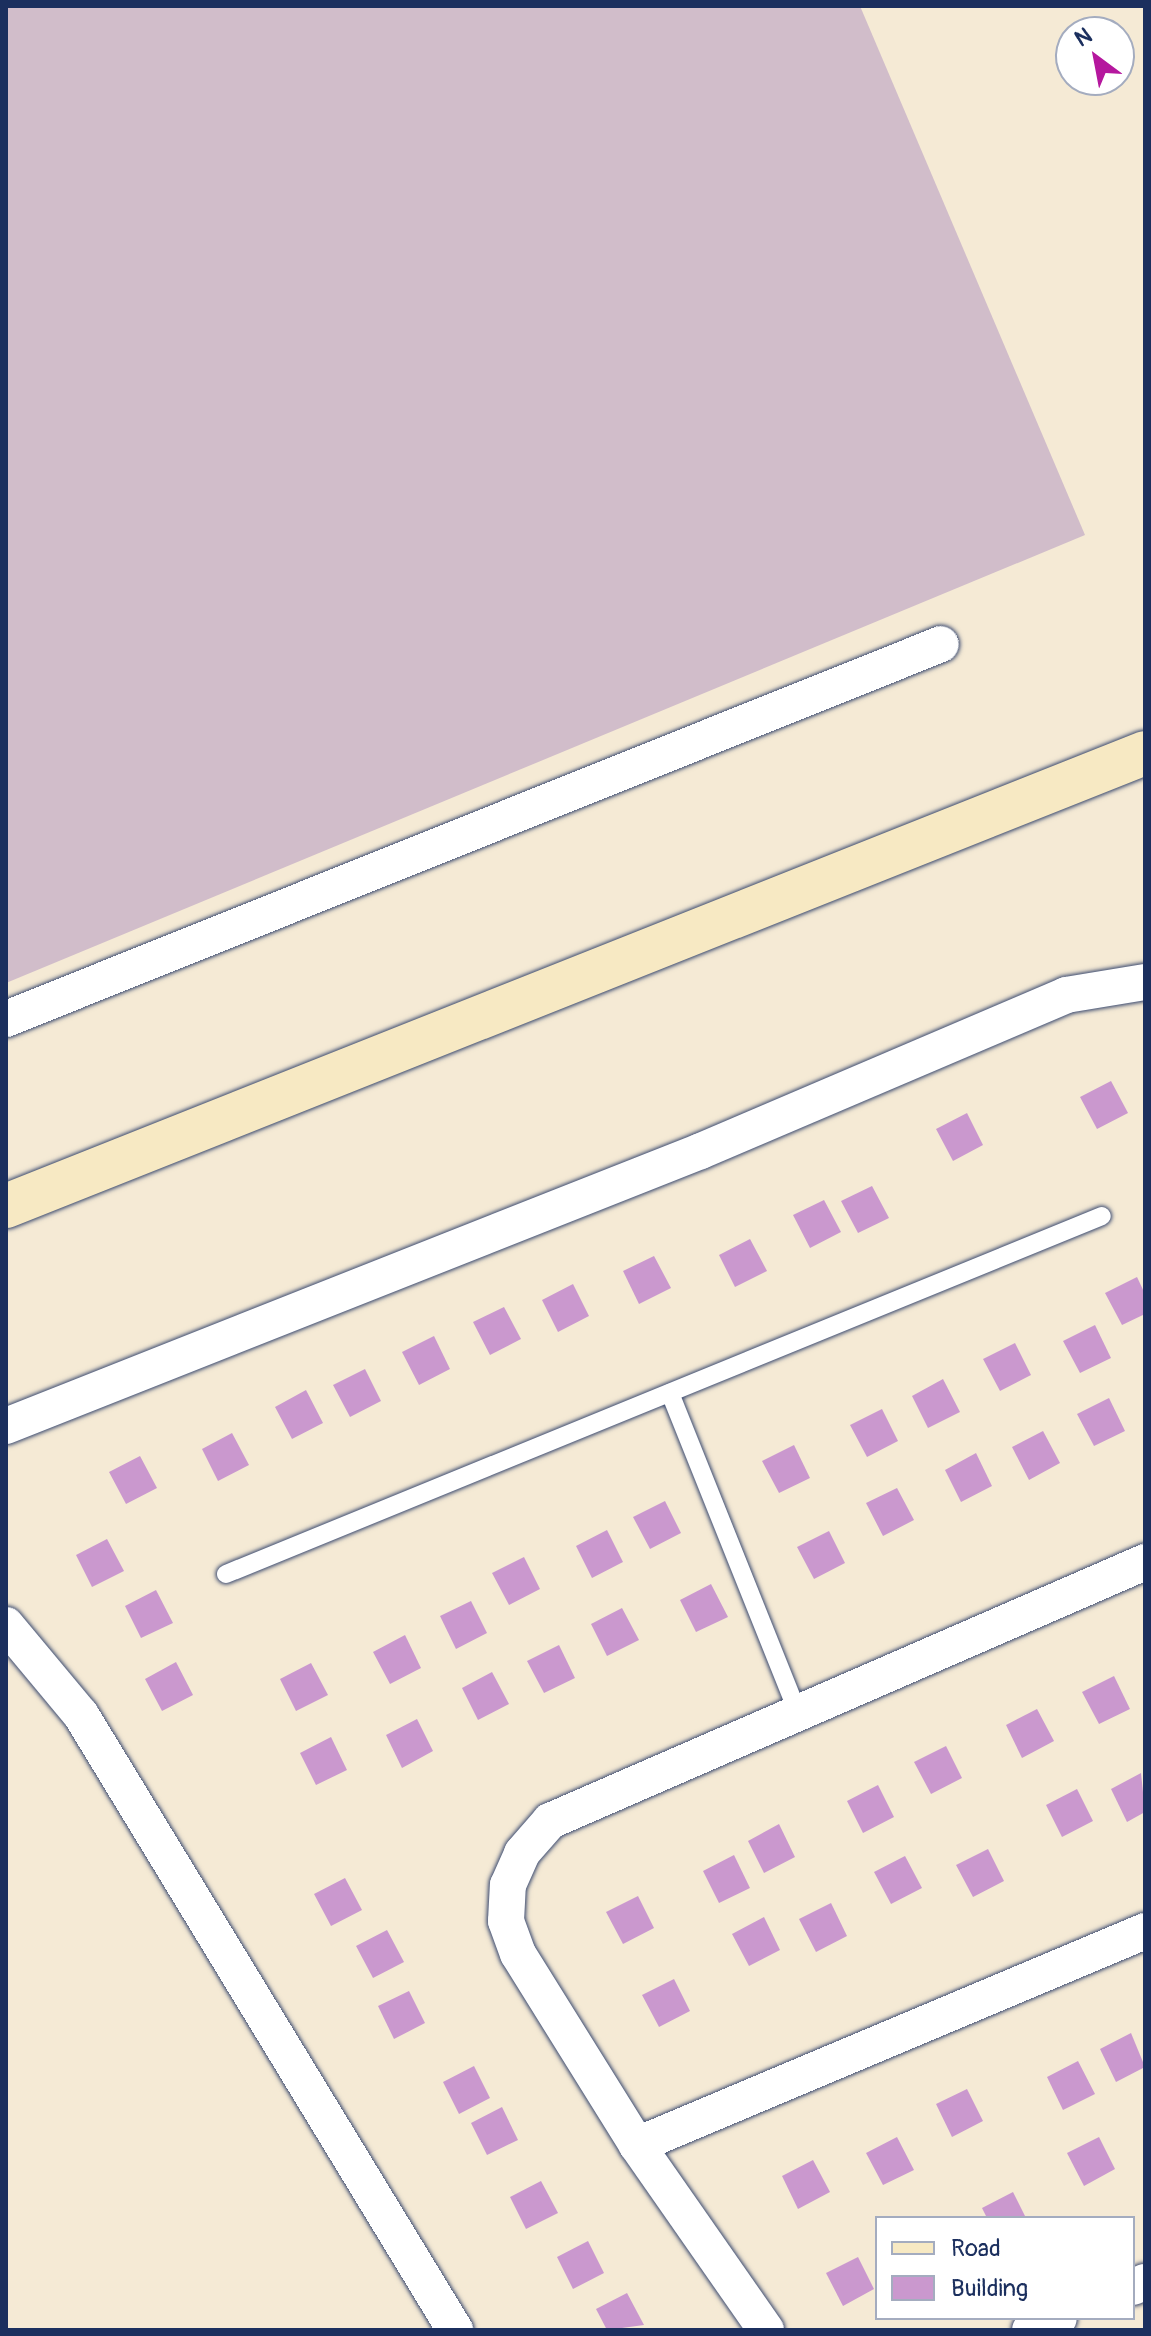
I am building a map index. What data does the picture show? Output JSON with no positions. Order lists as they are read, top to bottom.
{
  "legend": ["Road", "Building"],
  "north": "top left"
}
